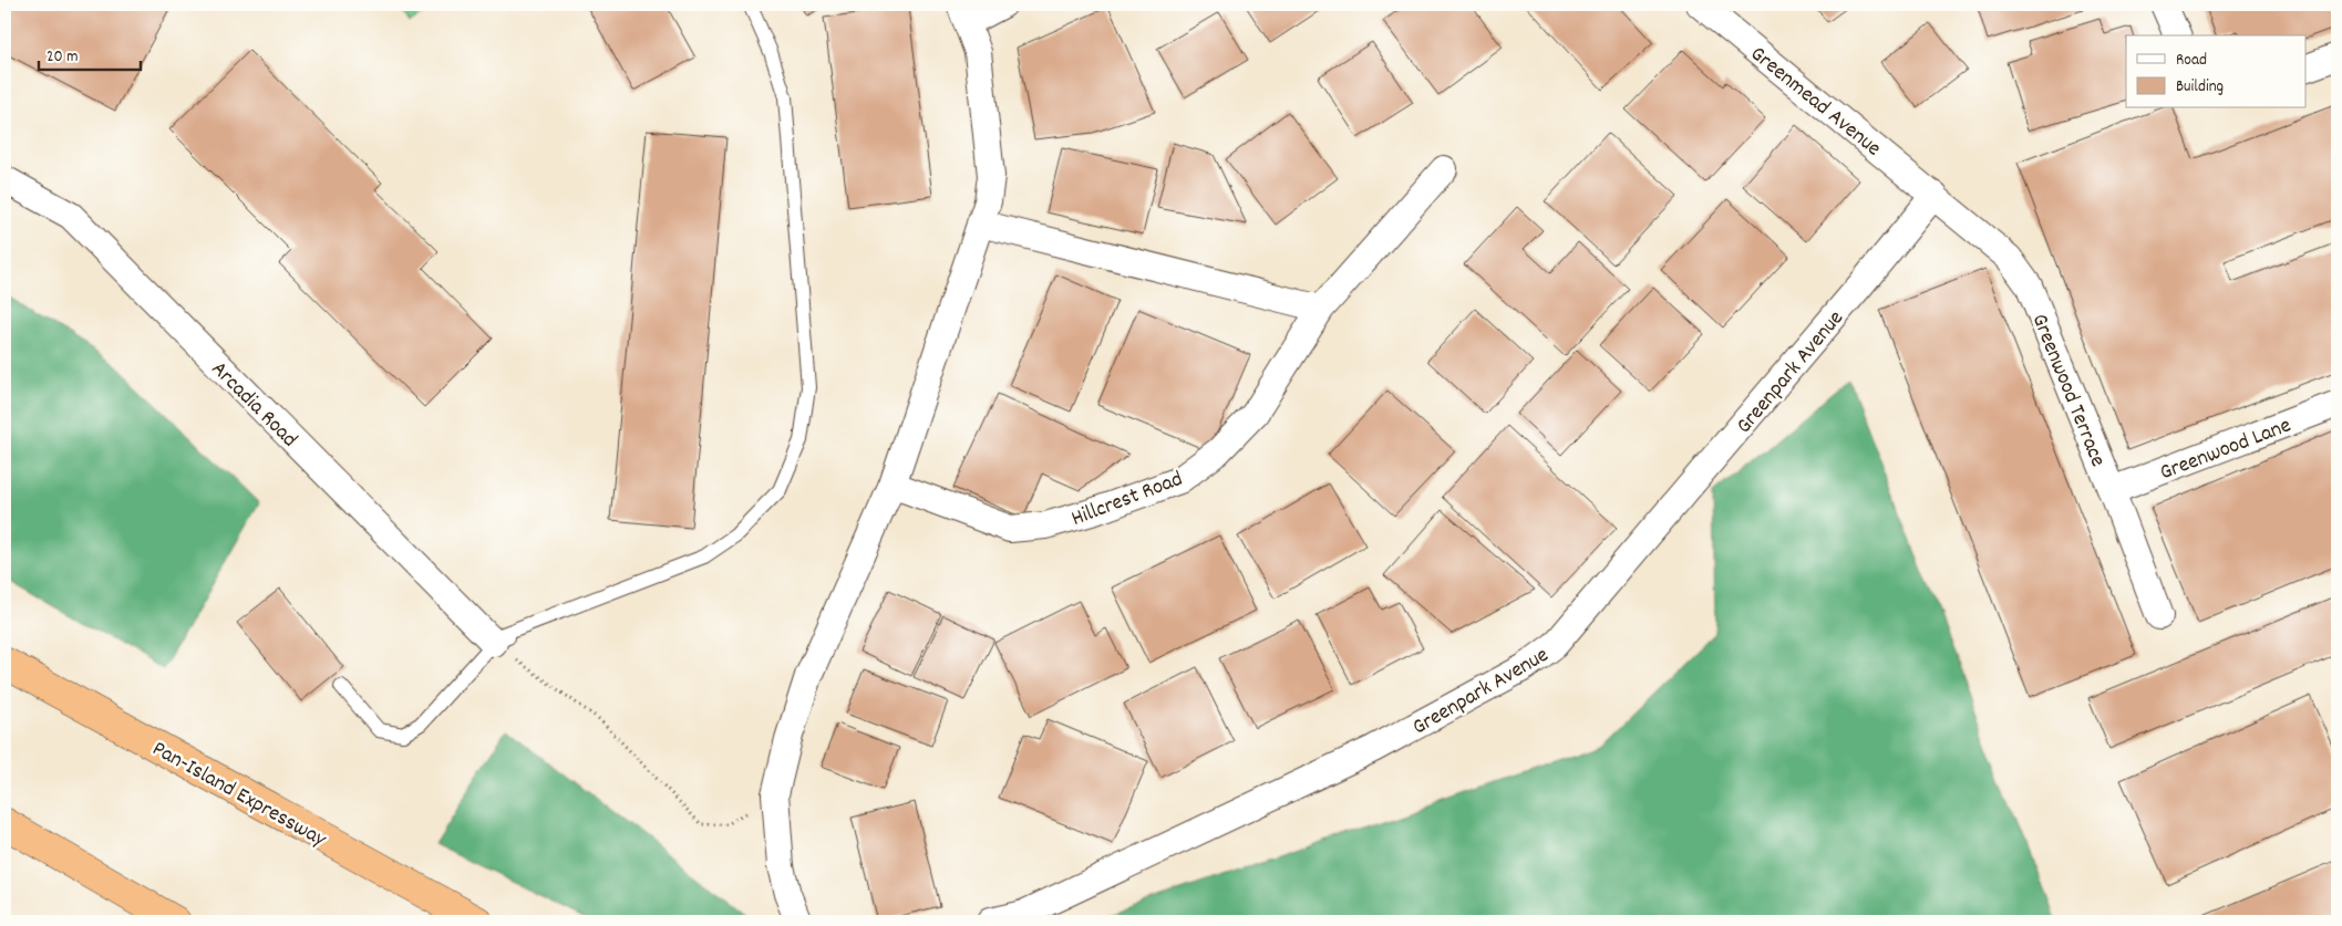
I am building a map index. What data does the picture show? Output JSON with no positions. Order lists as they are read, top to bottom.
{
  "streets": {
    "highway": ["Pan-Island Expressway"],
    "street": [
      "Greenmead Avenue",
      "Greenpark Avenue",
      "Greenwood Terrace",
      "Arcadia Road",
      "Greenwood Lane",
      "Hillcrest Road"
    ]
  },
  "crossings": [
    ["Greenmead Avenue", "Greenpark Avenue"],
    ["Greenmead Avenue", "Greenwood Terrace"],
    ["Greenpark Avenue", "Greenwood Terrace"],
    ["Greenwood Terrace", "Greenwood Lane"]
  ],
  "legend": ["Road", "Building"],
  "scale_bar": "20 m"
}
